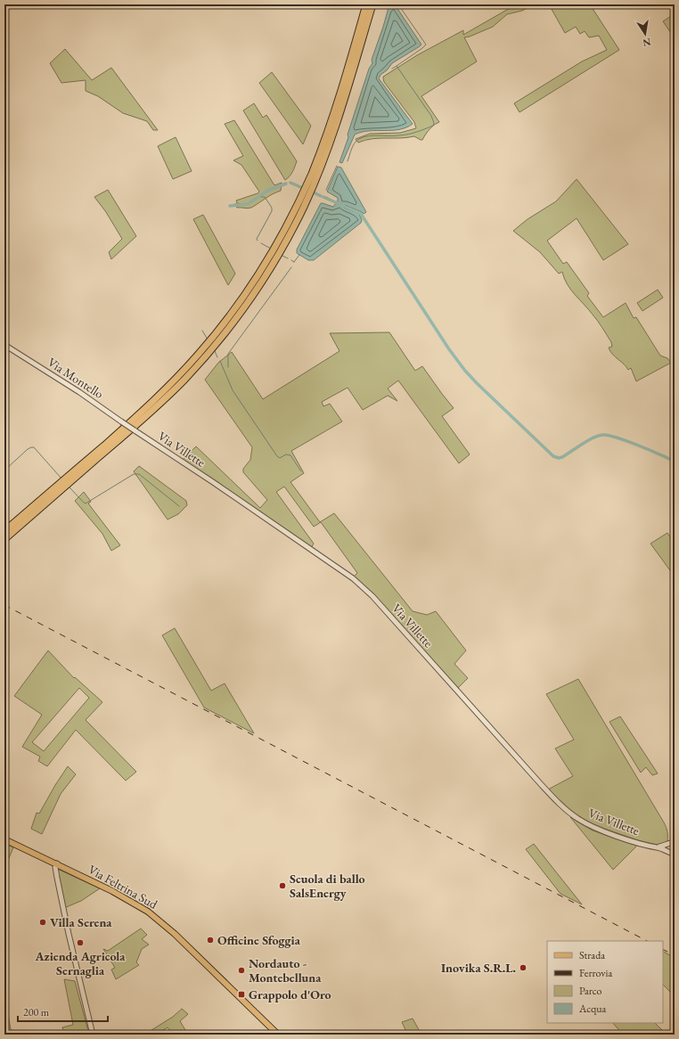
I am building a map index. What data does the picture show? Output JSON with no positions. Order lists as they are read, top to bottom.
{
  "streets": {
    "main road": ["Via Feltrina Sud"],
    "street": ["Via Montello", "Via Villette"]
  },
  "crossings": [
    ["Via Montello", "Via Villette"]
  ],
  "places": {
    "other": [
      "Scuola di ballo SalsEnergy",
      "Villa Serena",
      "Officine Sfoggia",
      "Azienda Agricola Sernaglia",
      "Inovika S.R.L.",
      "Nordauto - Montebelluna"
    ],
    "transit": ["Grappolo d'Oro"]
  },
  "legend": [
    "Strada",
    "Ferrovia",
    "Parco",
    "Acqua"
  ],
  "scale_bar": "200 m",
  "north": "bottom"
}
